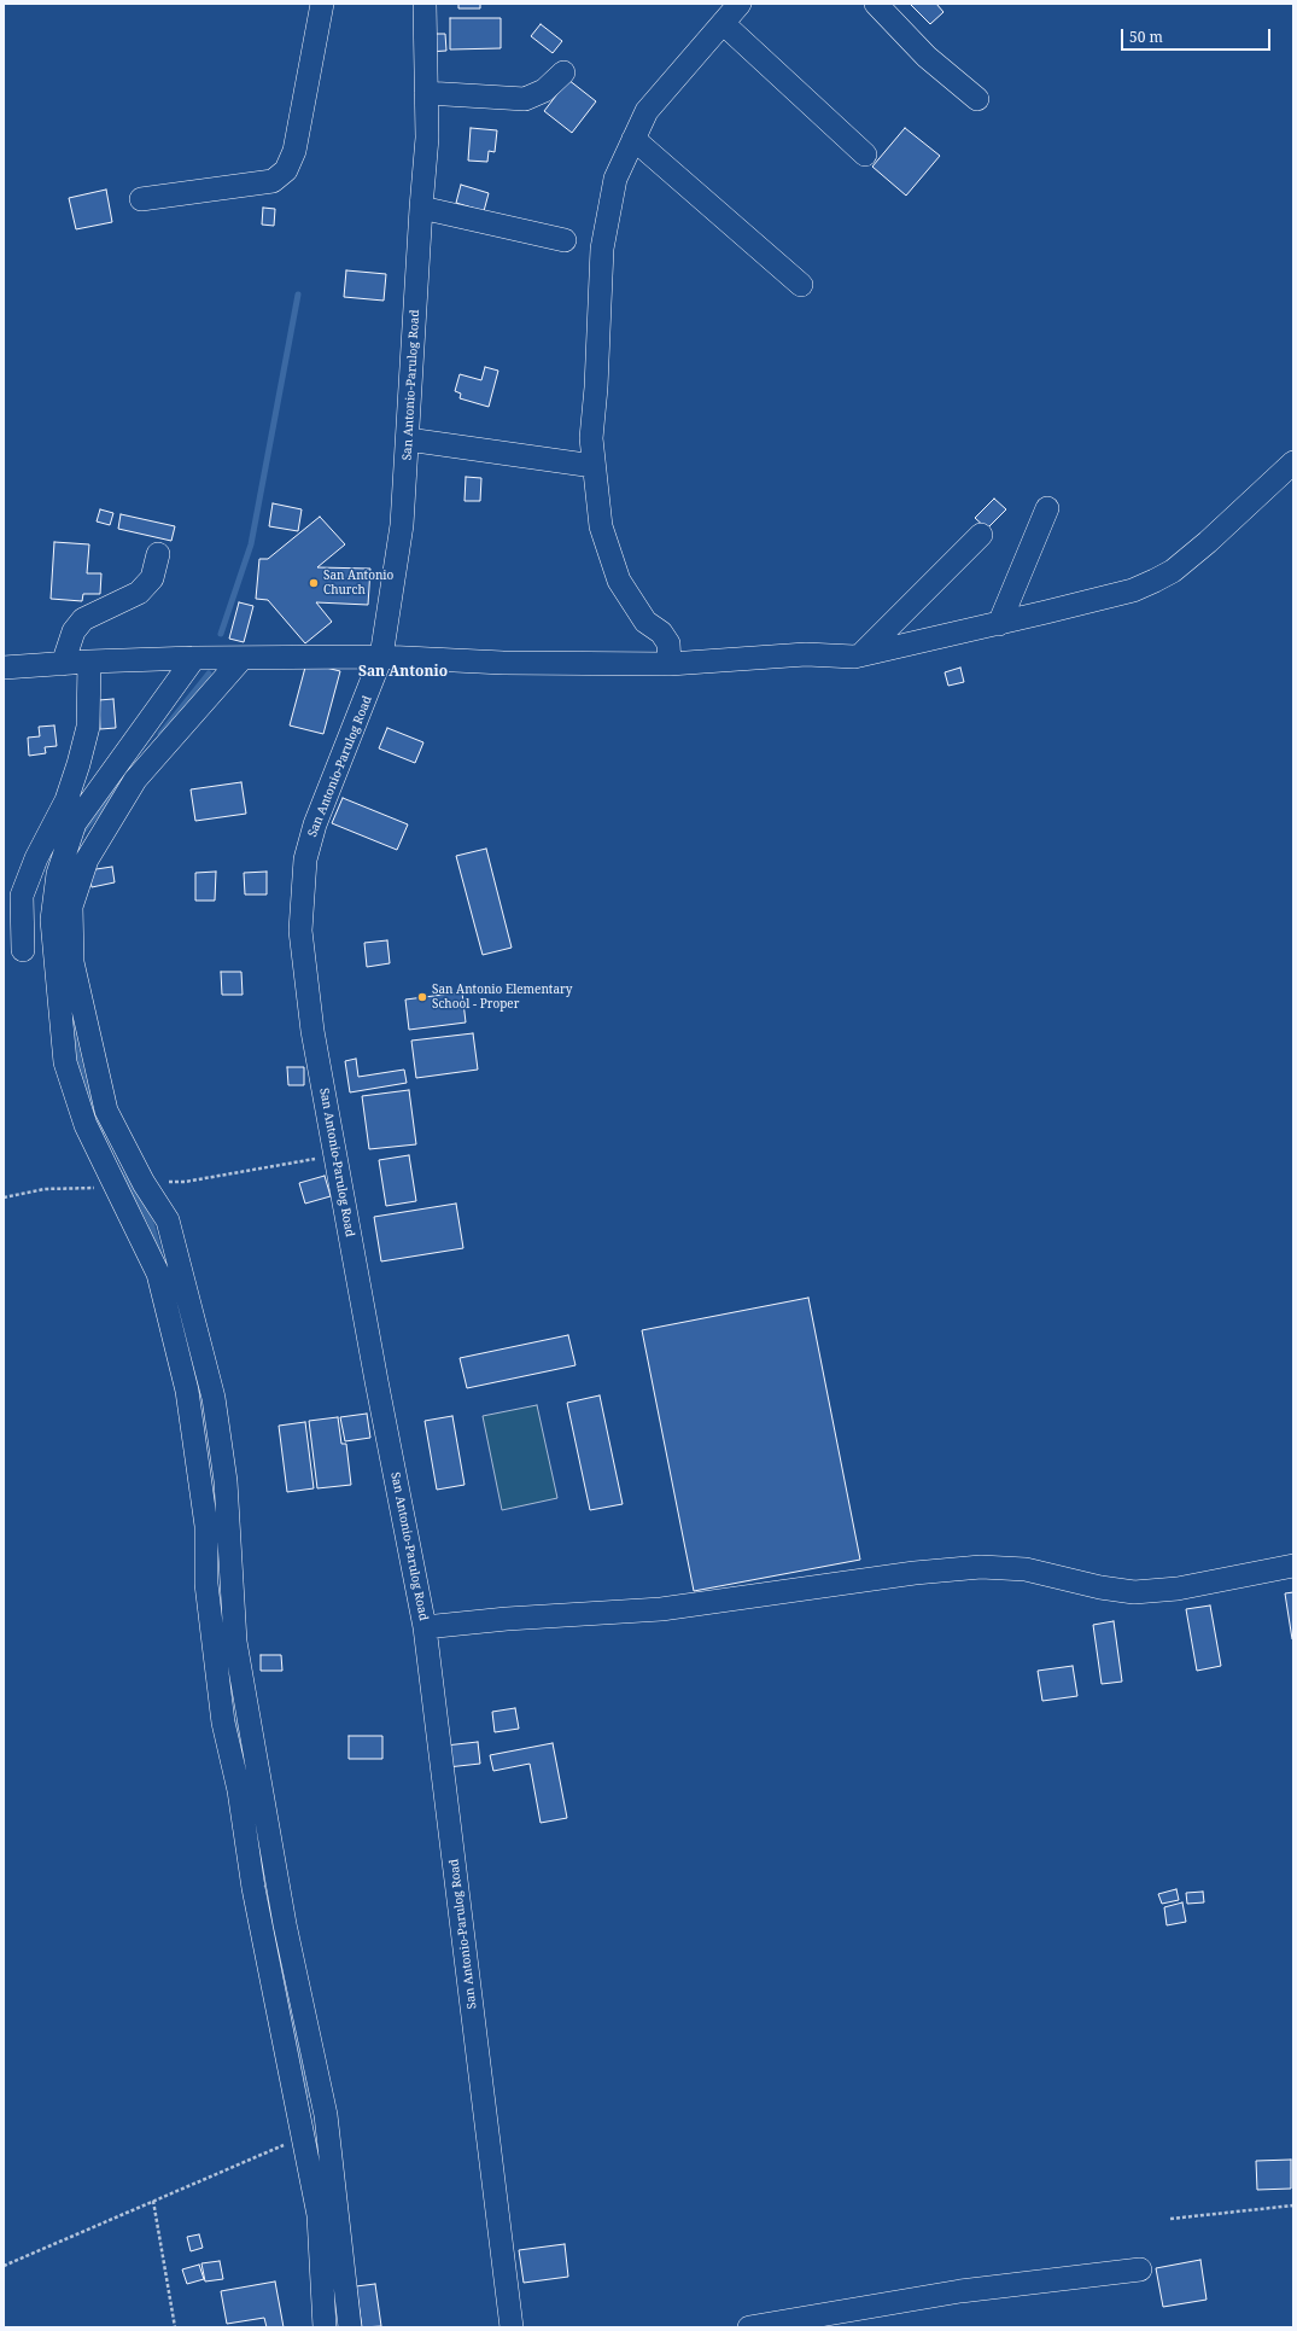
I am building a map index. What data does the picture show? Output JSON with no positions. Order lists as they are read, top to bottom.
{
  "streets": {
    "street": ["San Antonio-Parulog Road"]
  },
  "districts": ["San Antonio"],
  "places": ["San Antonio Church", "San Antonio Elementary School - Proper"],
  "scale_bar": "50 m"
}
